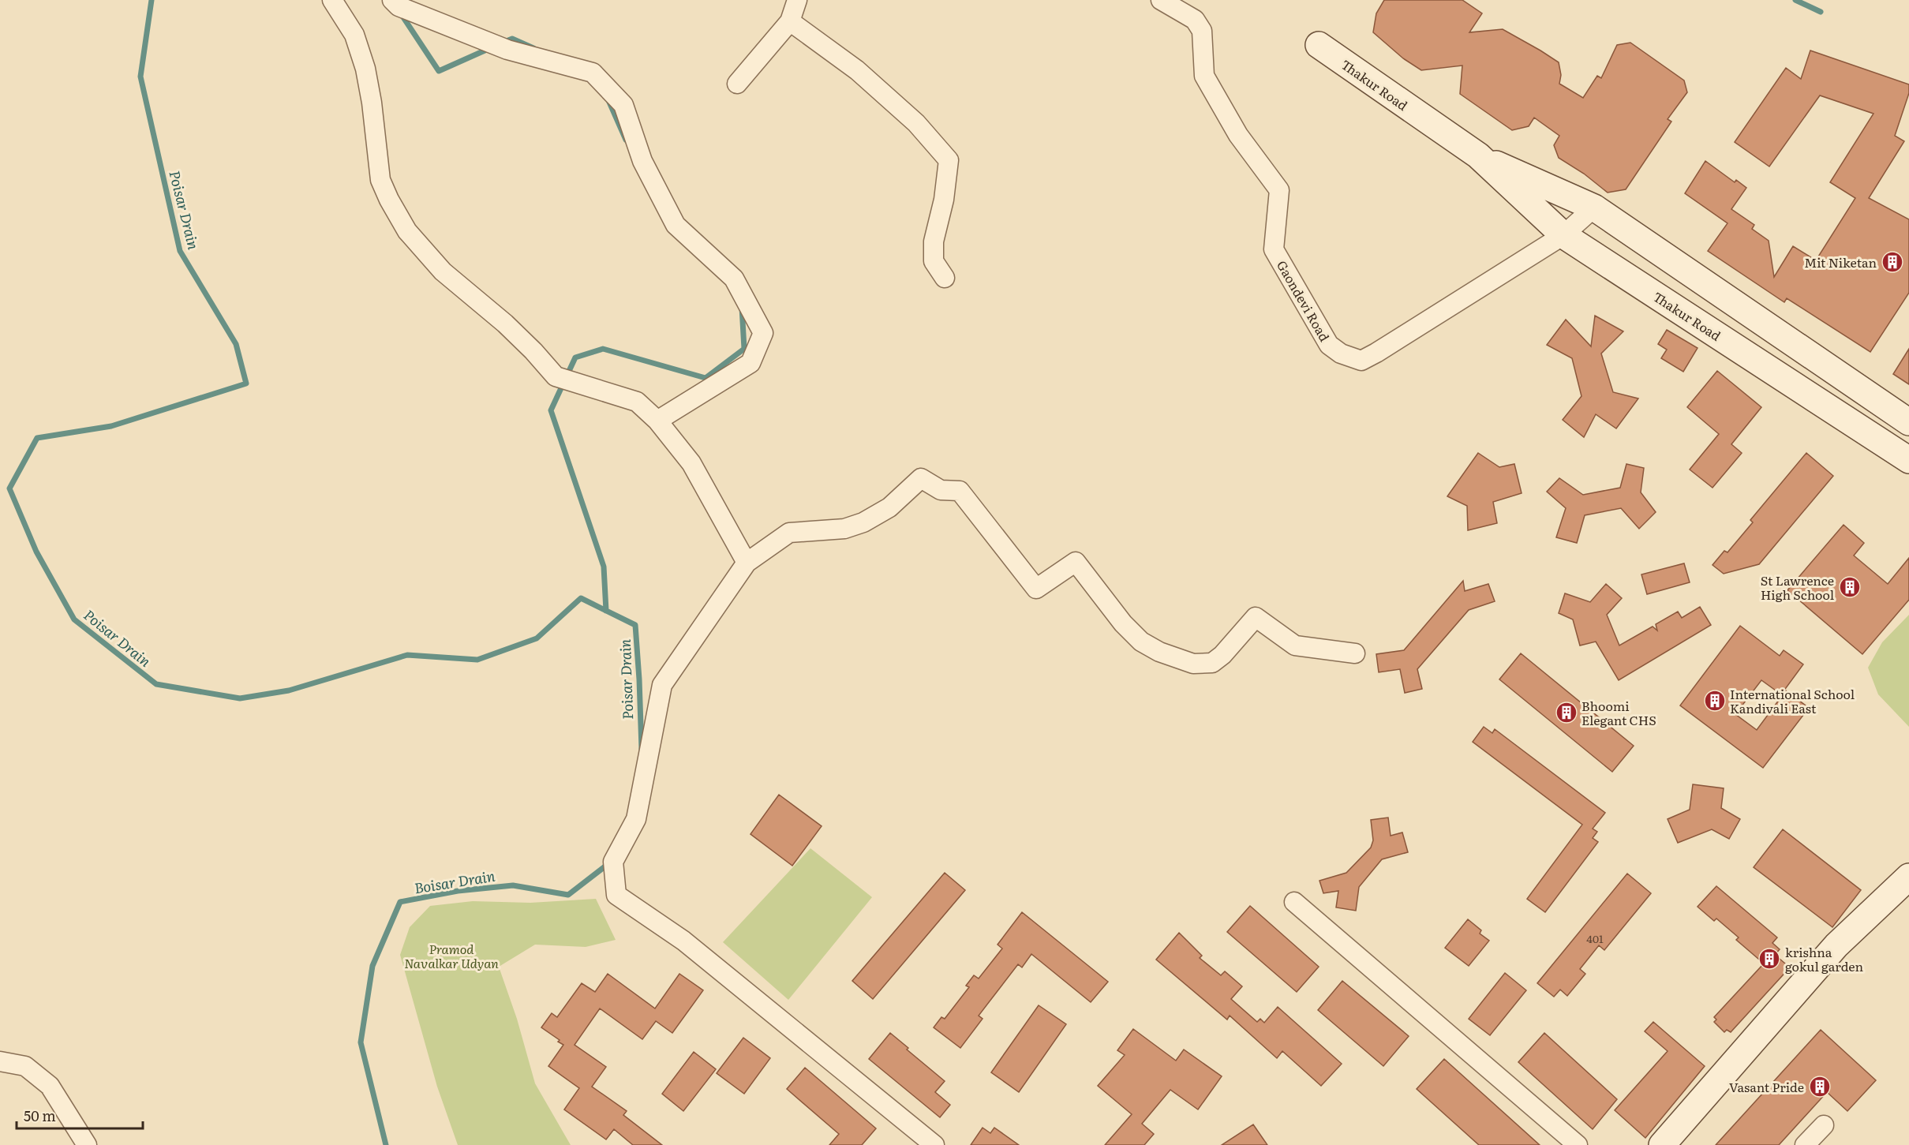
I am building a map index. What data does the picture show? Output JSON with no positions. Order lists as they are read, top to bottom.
{
  "streets": {
    "street": ["Thakur Road", "Gaondevi Road"]
  },
  "crossings": [
    ["Thakur Road", "Gaondevi Road"]
  ],
  "water": ["Poisar Drain", "Boisar Drain"],
  "parks": ["Pramod Navalkar Udyan"],
  "places": {
    "building": [
      "Mit Niketan",
      "St Lawrence High School",
      "International School Kandivali East",
      "Bhoomi Elegant CHS",
      "krishna gokul garden",
      "Vasant Pride"
    ]
  },
  "house_numbers": ["401"],
  "scale_bar": "50 m"
}
